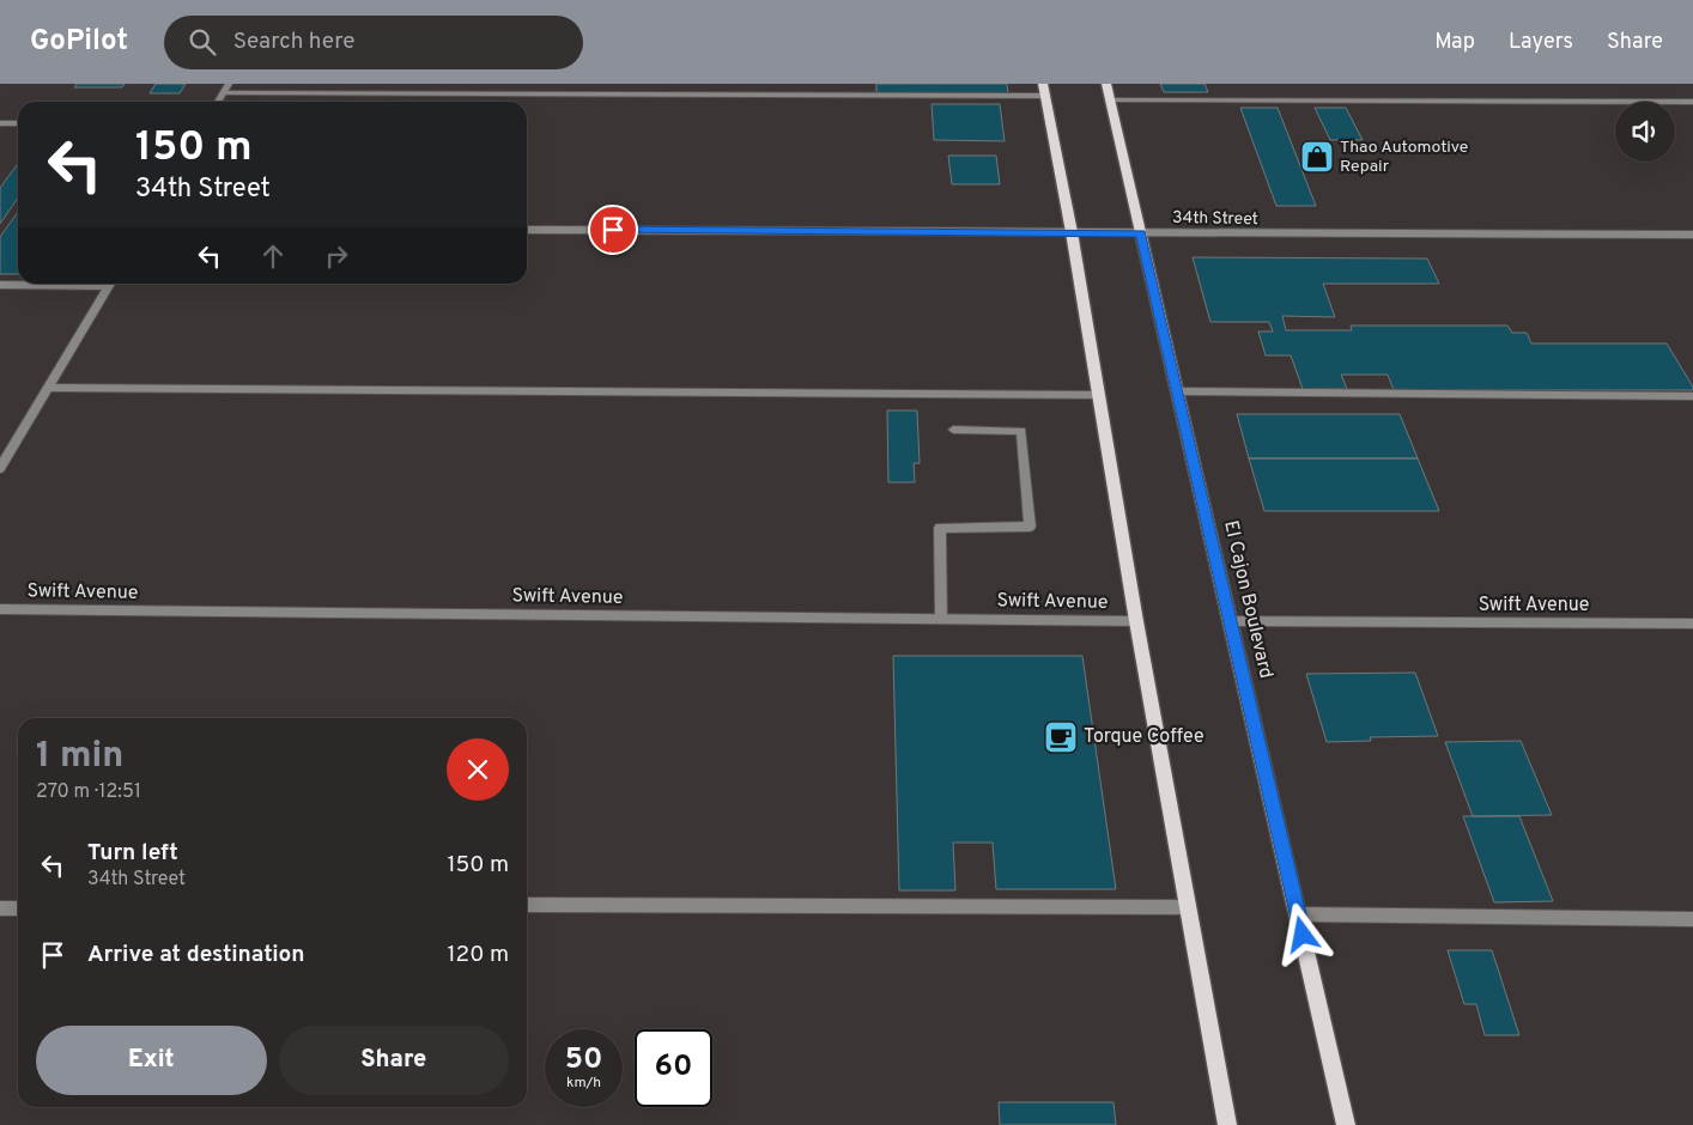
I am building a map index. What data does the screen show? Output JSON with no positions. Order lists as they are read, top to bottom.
{
  "streets": {
    "main road": ["El Cajon Boulevard"],
    "street": ["34th Street", "Swift Avenue"]
  },
  "crossings": [
    ["34th Street", "El Cajon Boulevard"],
    ["Swift Avenue", "El Cajon Boulevard"]
  ],
  "places": {
    "shop": ["Thao Automotive Repair"],
    "cafe": ["Torque Coffee"]
  },
  "page": {
    "header": "GoPilot",
    "search": "Search here",
    "nav": ["Map", "Layers", "Share"],
    "turn": ["150 m", "34th Street"],
    "heading": ["1 min", "270 m · 12:51"],
    "list": [
      {
        "name": "Turn left",
        "note": "34th Street",
        "value": "150 m"
      },
      {
        "name": "Arrive at destination",
        "value": "120 m"
      }
    ],
    "buttons": ["Exit", "Share"],
    "speed": "50 km/h",
    "limit": "60"
  }
}
